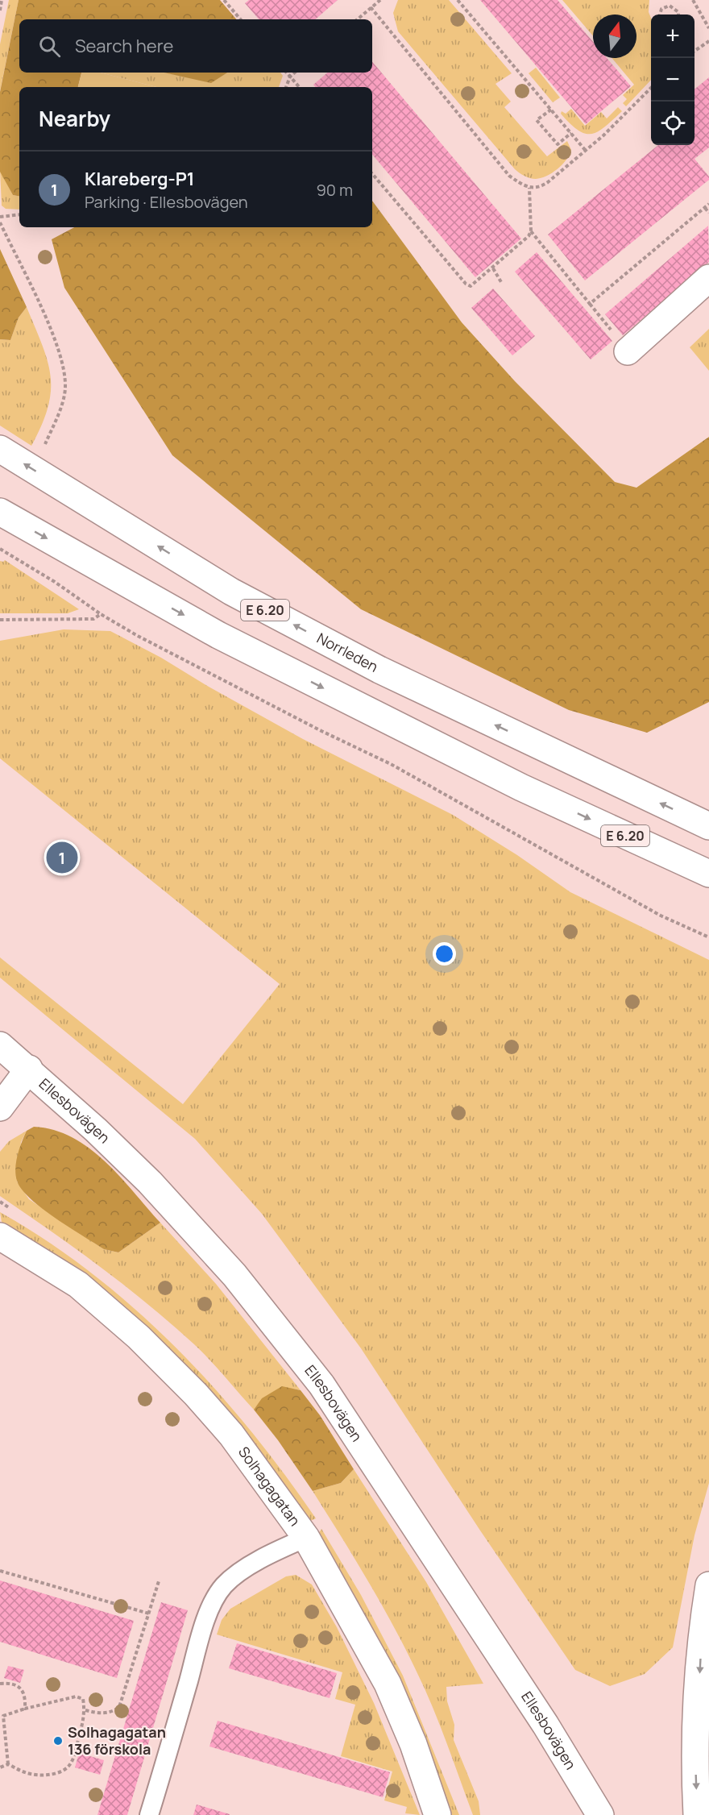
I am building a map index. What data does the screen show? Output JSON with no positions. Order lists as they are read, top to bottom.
{
  "streets": {
    "main road": [
      "E 6.20",
      "Norrleden",
      "Ellesbovägen",
      "Solhagagatan"
    ]
  },
  "places": ["Solhagagatan 136 förskola"],
  "north": "top",
  "page": {
    "map_buttons": ["+", "−"],
    "search": "Search here",
    "heading": "Nearby",
    "list": [
      {
        "mark": "1",
        "name": "Klareberg-P1",
        "note": "Parking · Ellesbovägen",
        "value": "90 m"
      }
    ],
    "pins": "1"
  }
}
